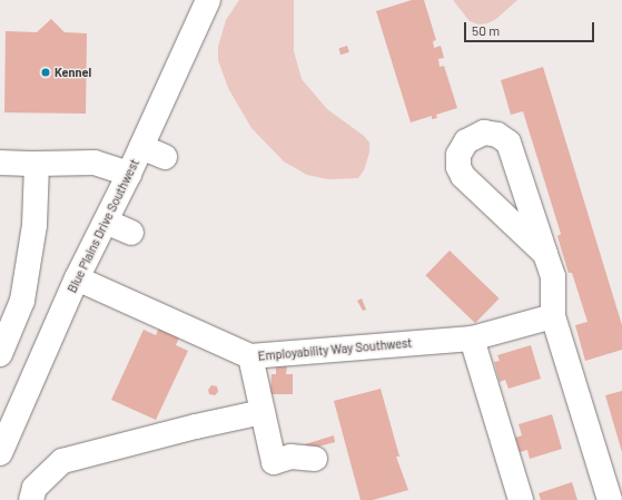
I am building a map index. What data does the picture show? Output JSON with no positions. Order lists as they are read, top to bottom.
{
  "streets": {
    "street": ["Blue Plains Drive Southwest", "Employability Way Southwest"]
  },
  "crossings": [
    ["Blue Plains Drive Southwest", "Employability Way Southwest"]
  ],
  "places": ["Kennel"],
  "scale_bar": "50 m"
}
